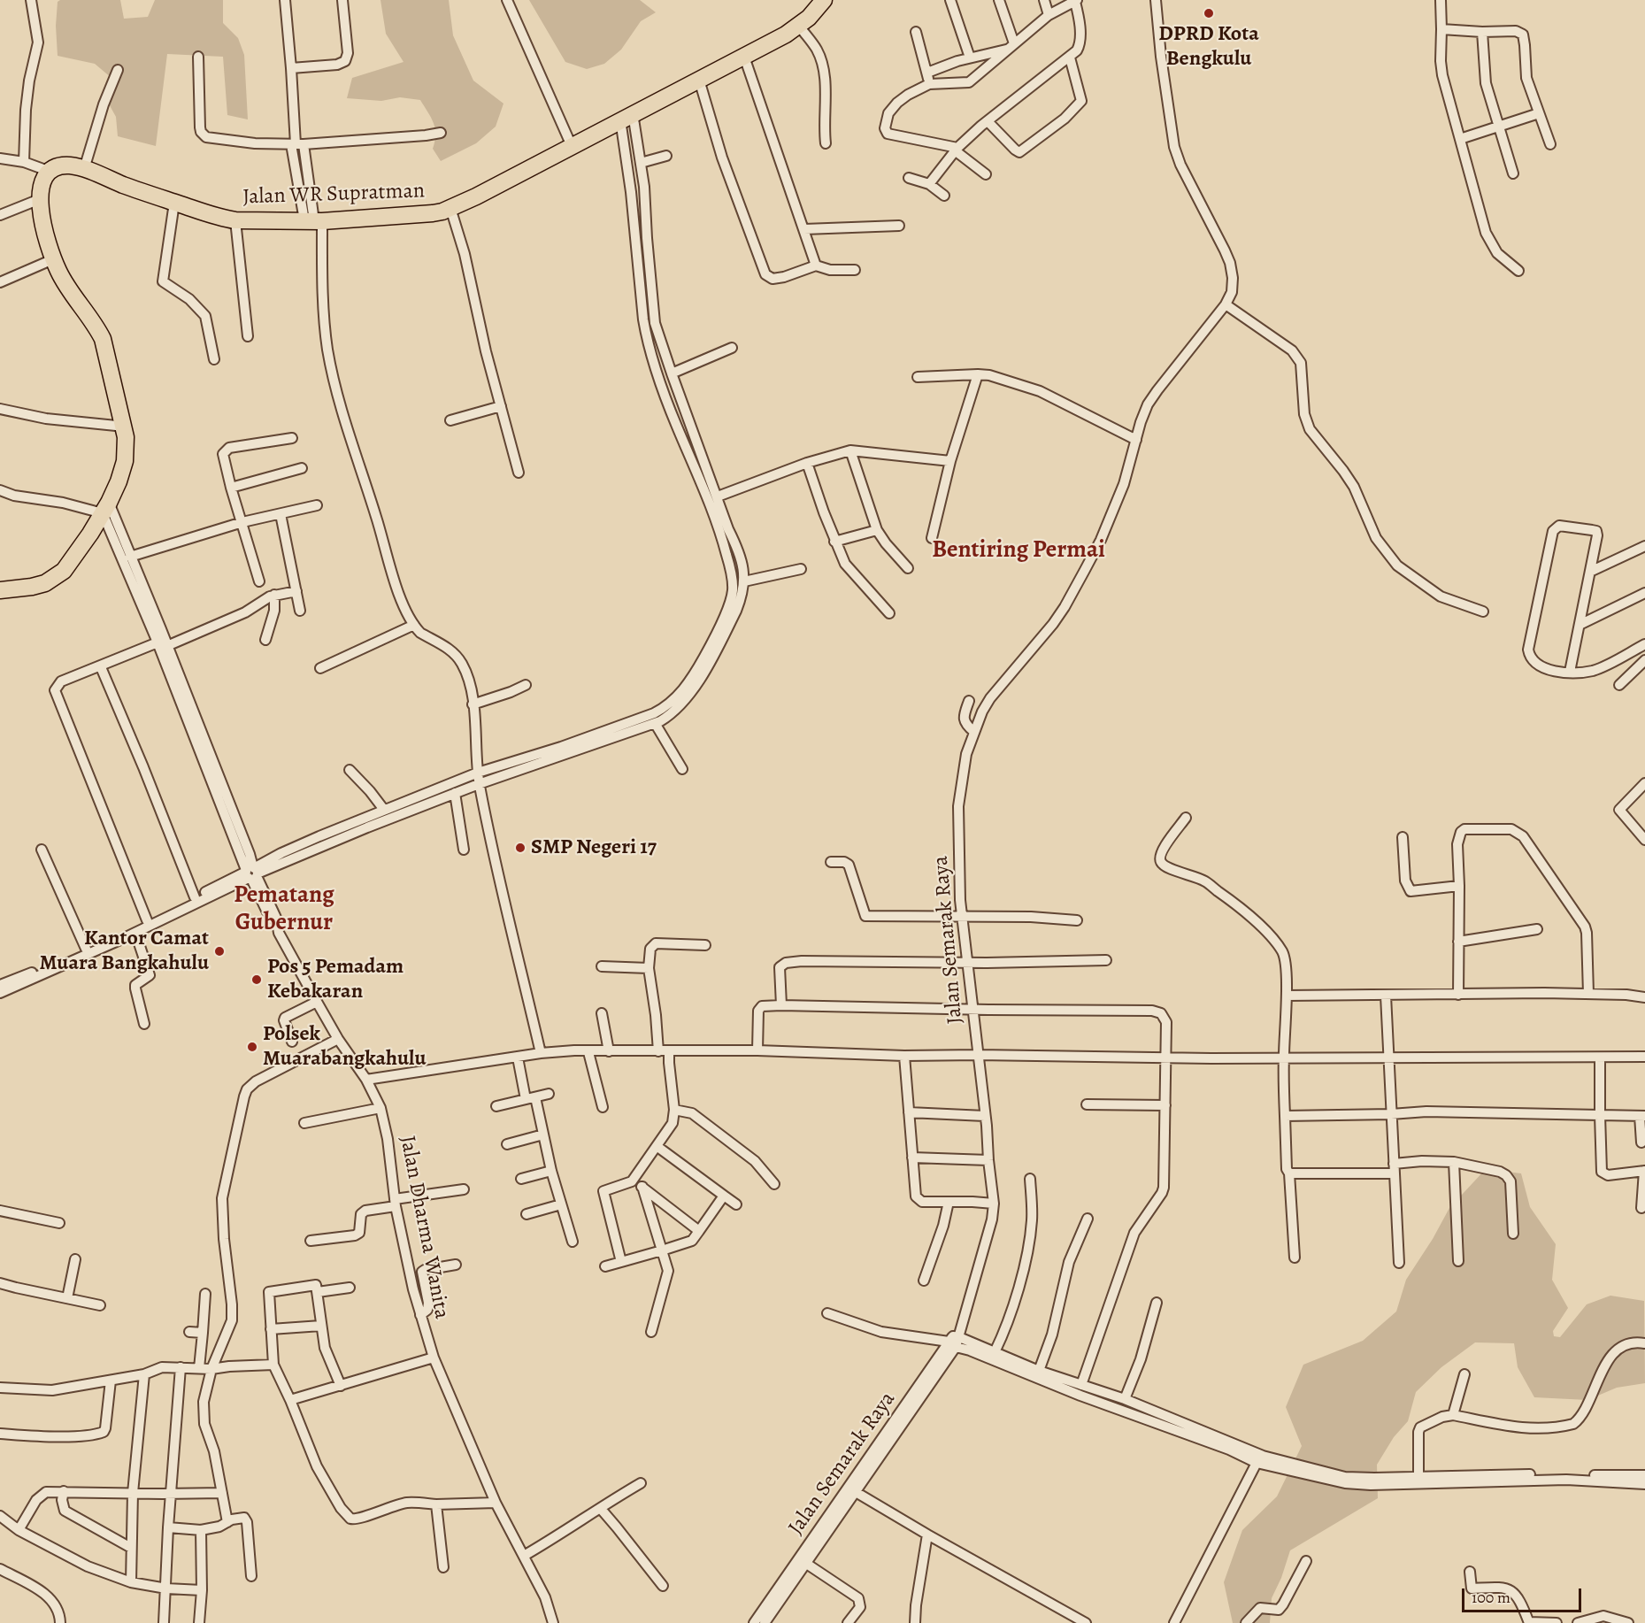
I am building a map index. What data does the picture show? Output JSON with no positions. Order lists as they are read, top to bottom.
{
  "streets": {
    "highway": ["Jalan WR Supratman"],
    "street": ["Jalan Semarak Raya", "Jalan Dharma Wanita"]
  },
  "districts": ["Bentiring Permai", "Pematang Gubernur"],
  "places": [
    "DPRD Kota Bengkulu",
    "SMP Negeri 17",
    "Kantor Camat Muara Bangkahulu",
    "Pos 5 Pemadam Kebakaran",
    "Polsek Muarabangkahulu"
  ],
  "scale_bar": "100 m"
}
